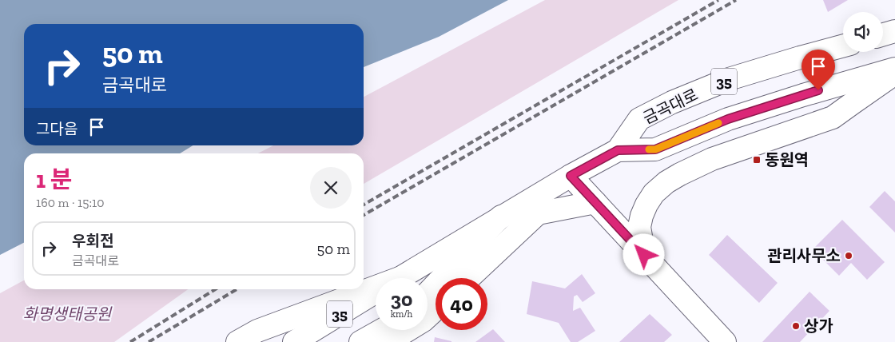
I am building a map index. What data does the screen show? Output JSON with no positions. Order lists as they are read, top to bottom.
{
  "streets": {
    "main road": ["35", "금곡대로"]
  },
  "parks": ["화명생태공원"],
  "places": {
    "transit": ["동원역"],
    "other": ["관리사무소", "상가"]
  },
  "page": {
    "turn": ["50 m", "금곡대로"],
    "then": "그다음",
    "heading": ["1 분", "160 m · 15:10"],
    "list": [
      {
        "name": "우회전",
        "note": "금곡대로",
        "value": "50 m"
      }
    ],
    "speed": "30 km/h",
    "limit": "40"
  }
}
